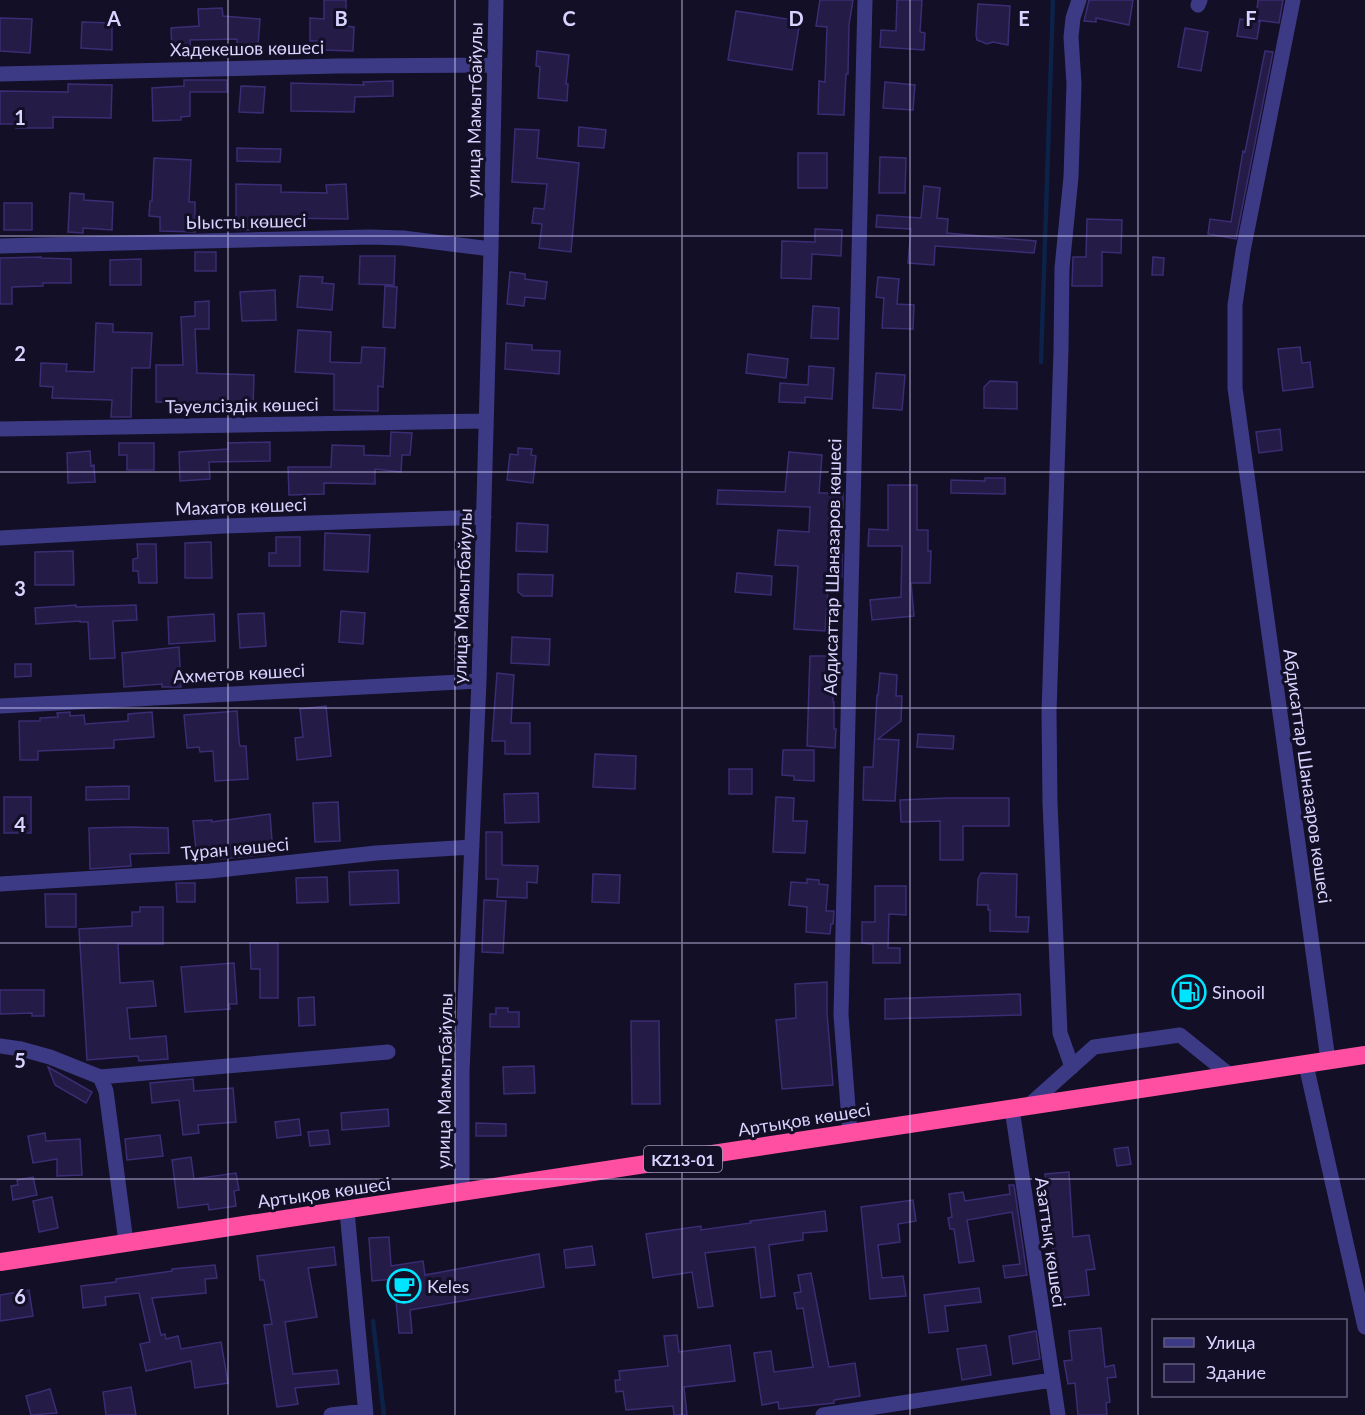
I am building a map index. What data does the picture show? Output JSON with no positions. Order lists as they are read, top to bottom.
{
  "streets": {
    "highway": ["Артықов көшесі", "KZ13-01"],
    "street": [
      "Хадекешов көшесі",
      "улица Мамытбайулы",
      "Ыысты көшесі",
      "Тәуелсіздік көшесі",
      "Махатов көшесі",
      "Абдисаттар Шаназаров көшесі",
      "Ахметов көшесі",
      "Тұран көшесі",
      "Азаттық көшесі"
    ]
  },
  "crossings": [
    ["Хадекешов көшесі", "улица Мамытбайулы"],
    ["улица Мамытбайулы", "Ыысты көшесі"],
    ["улица Мамытбайулы", "Тәуелсіздік көшесі"],
    ["улица Мамытбайулы", "Махатов көшесі"],
    ["улица Мамытбайулы", "Ахметов көшесі"],
    ["улица Мамытбайулы", "Тұран көшесі"],
    ["улица Мамытбайулы", "Артықов көшесі"],
    ["Абдисаттар Шаназаров көшесі", "Артықов көшесі"],
    ["Артықов көшесі", "Азаттық көшесі"]
  ],
  "places": {
    "fuel station": ["Sinooil"],
    "cafe": ["Keles"]
  },
  "legend": ["Улица", "Здание"],
  "grid": {
    "columns": [
      "A",
      "B",
      "C",
      "D",
      "E",
      "F"
    ],
    "rows": [
      "1",
      "2",
      "3",
      "4",
      "5",
      "6"
    ]
  }
}
